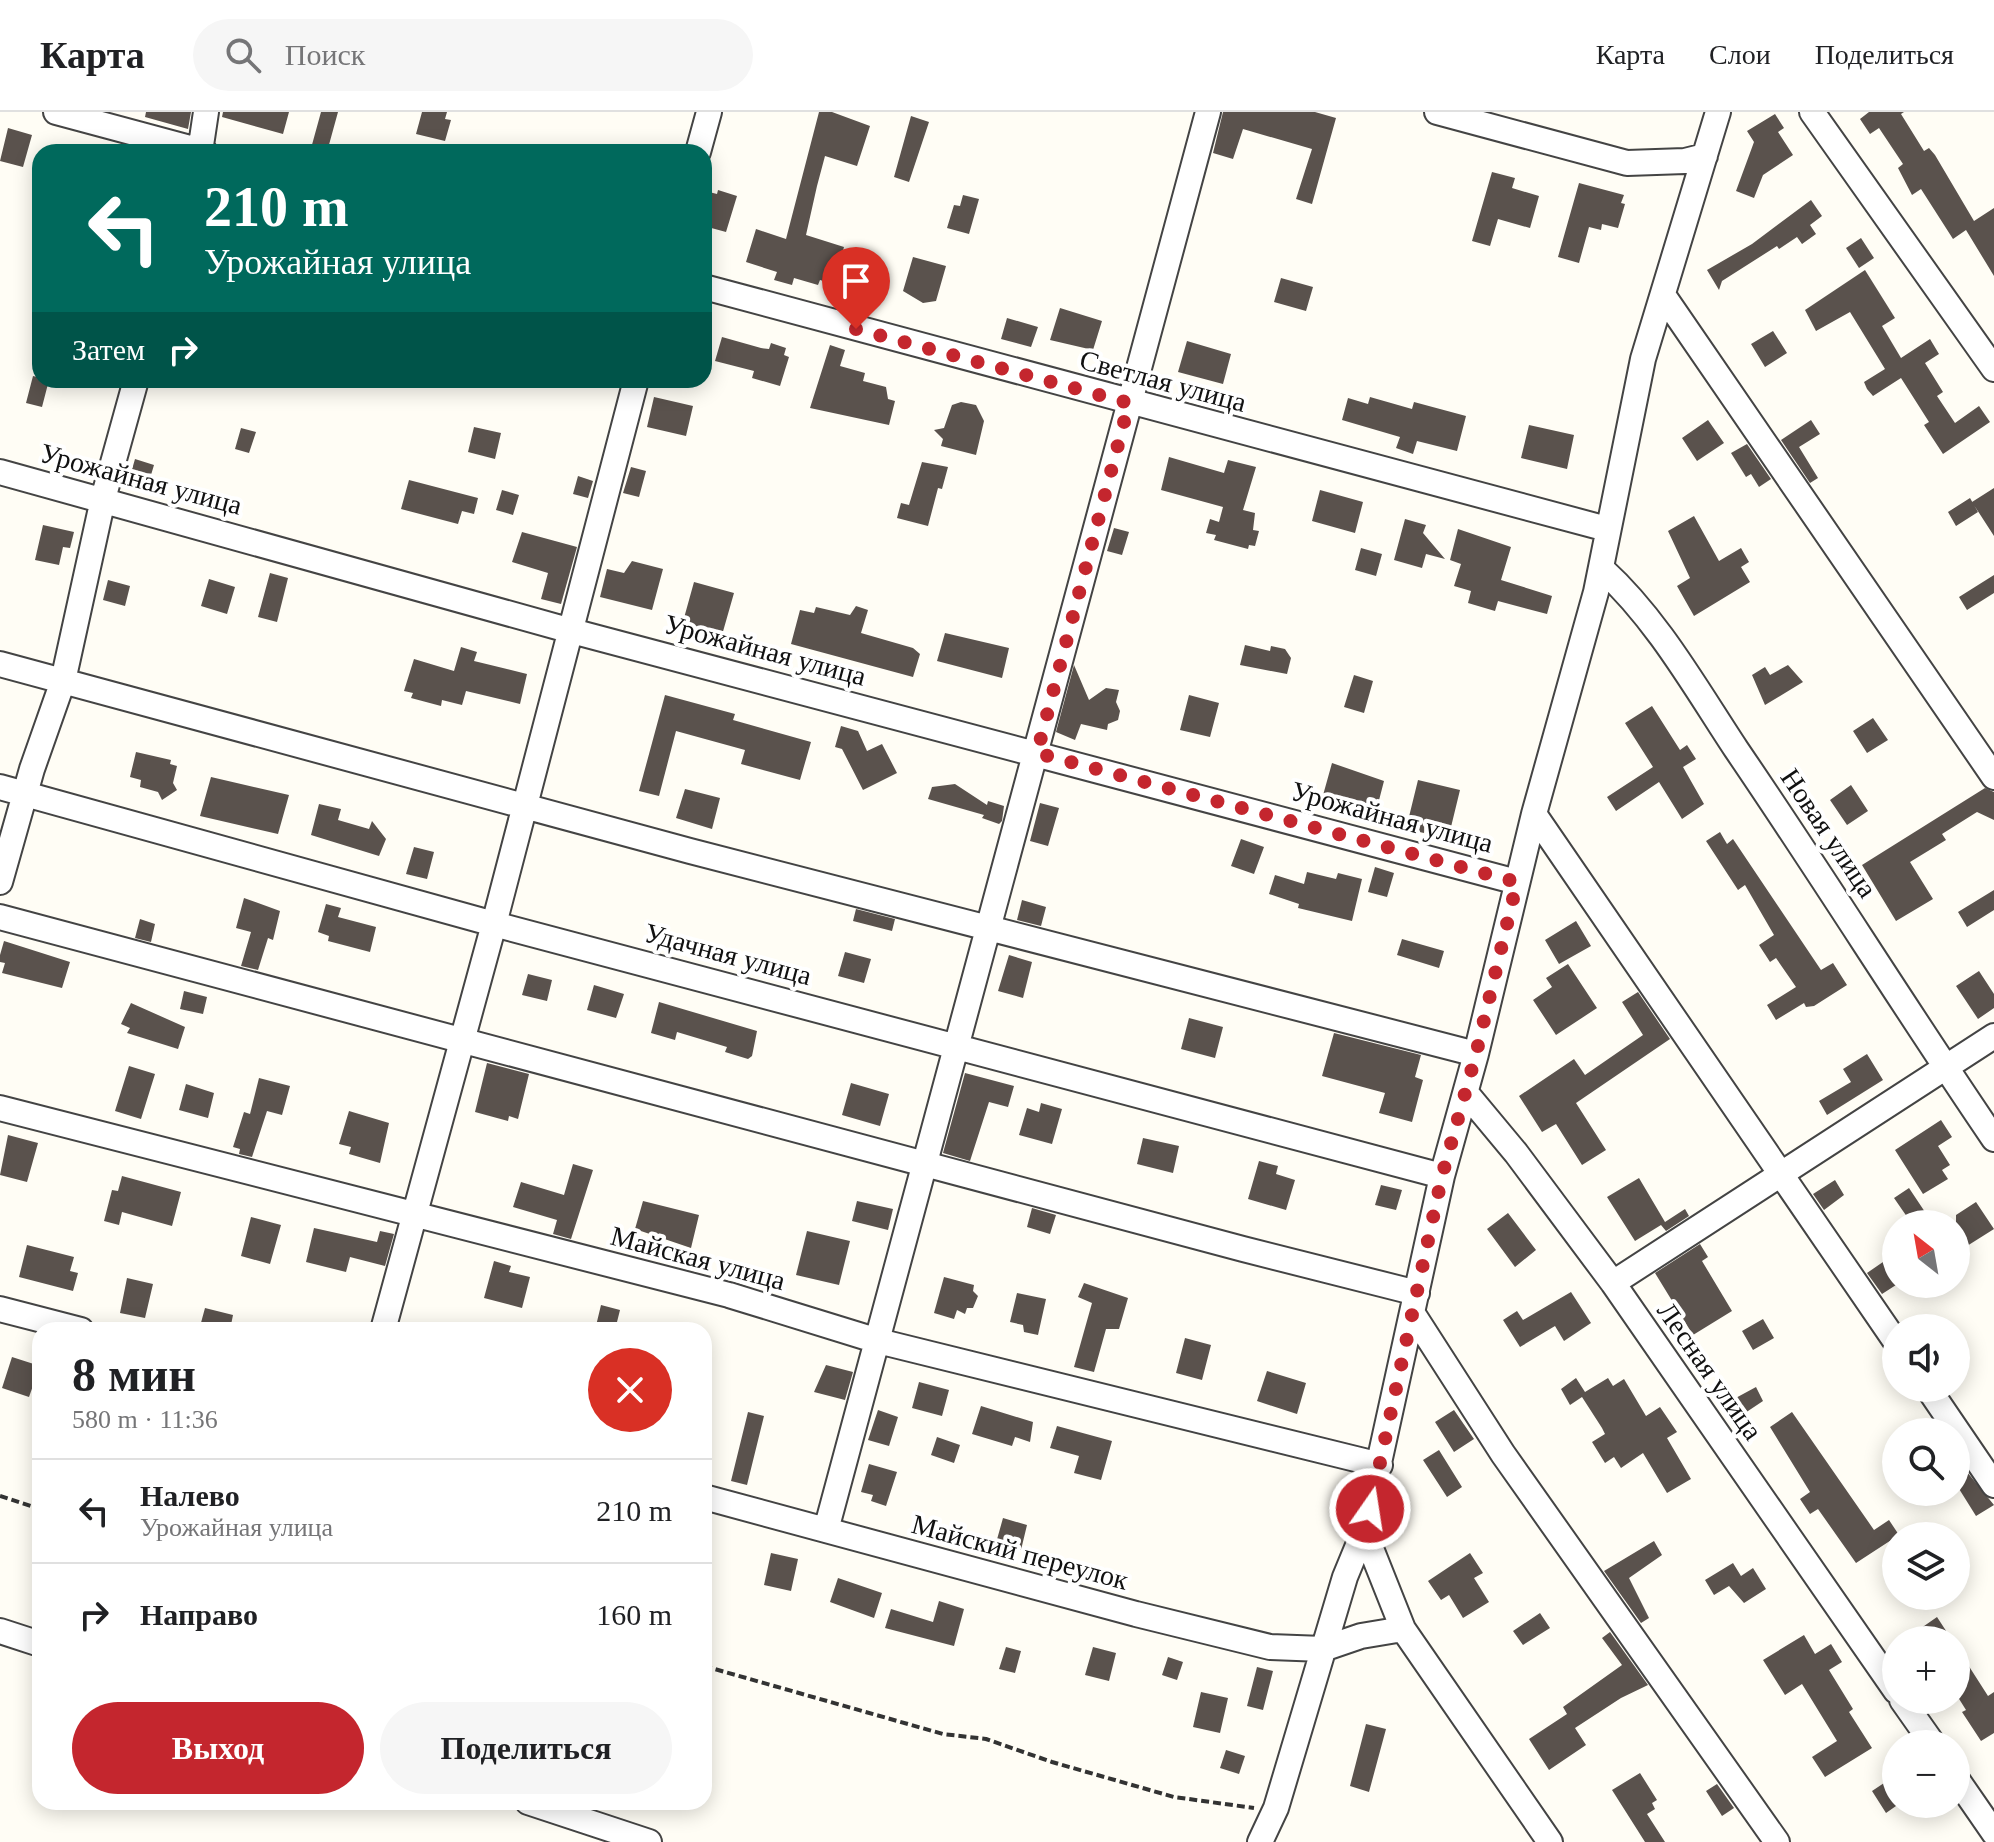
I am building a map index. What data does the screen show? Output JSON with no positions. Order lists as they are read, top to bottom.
{
  "streets": {
    "street": [
      "Светлая улица",
      "Урожайная улица",
      "Новая улица",
      "Удачная улица",
      "Майская улица",
      "Лесная улица",
      "Майский переулок"
    ]
  },
  "north": "top left",
  "page": {
    "header": "Карта",
    "search": "Поиск",
    "nav": ["Карта", "Слои", "Поделиться"],
    "turn": ["210 m", "Урожайная улица"],
    "then": "Затем",
    "map_buttons": ["+", "−"],
    "heading": ["8 мин", "580 m · 11:36"],
    "list": [
      {
        "name": "Налево",
        "note": "Урожайная улица",
        "value": "210 m"
      },
      {
        "name": "Направо",
        "value": "160 m"
      }
    ],
    "buttons": ["Выход", "Поделиться"]
  }
}
